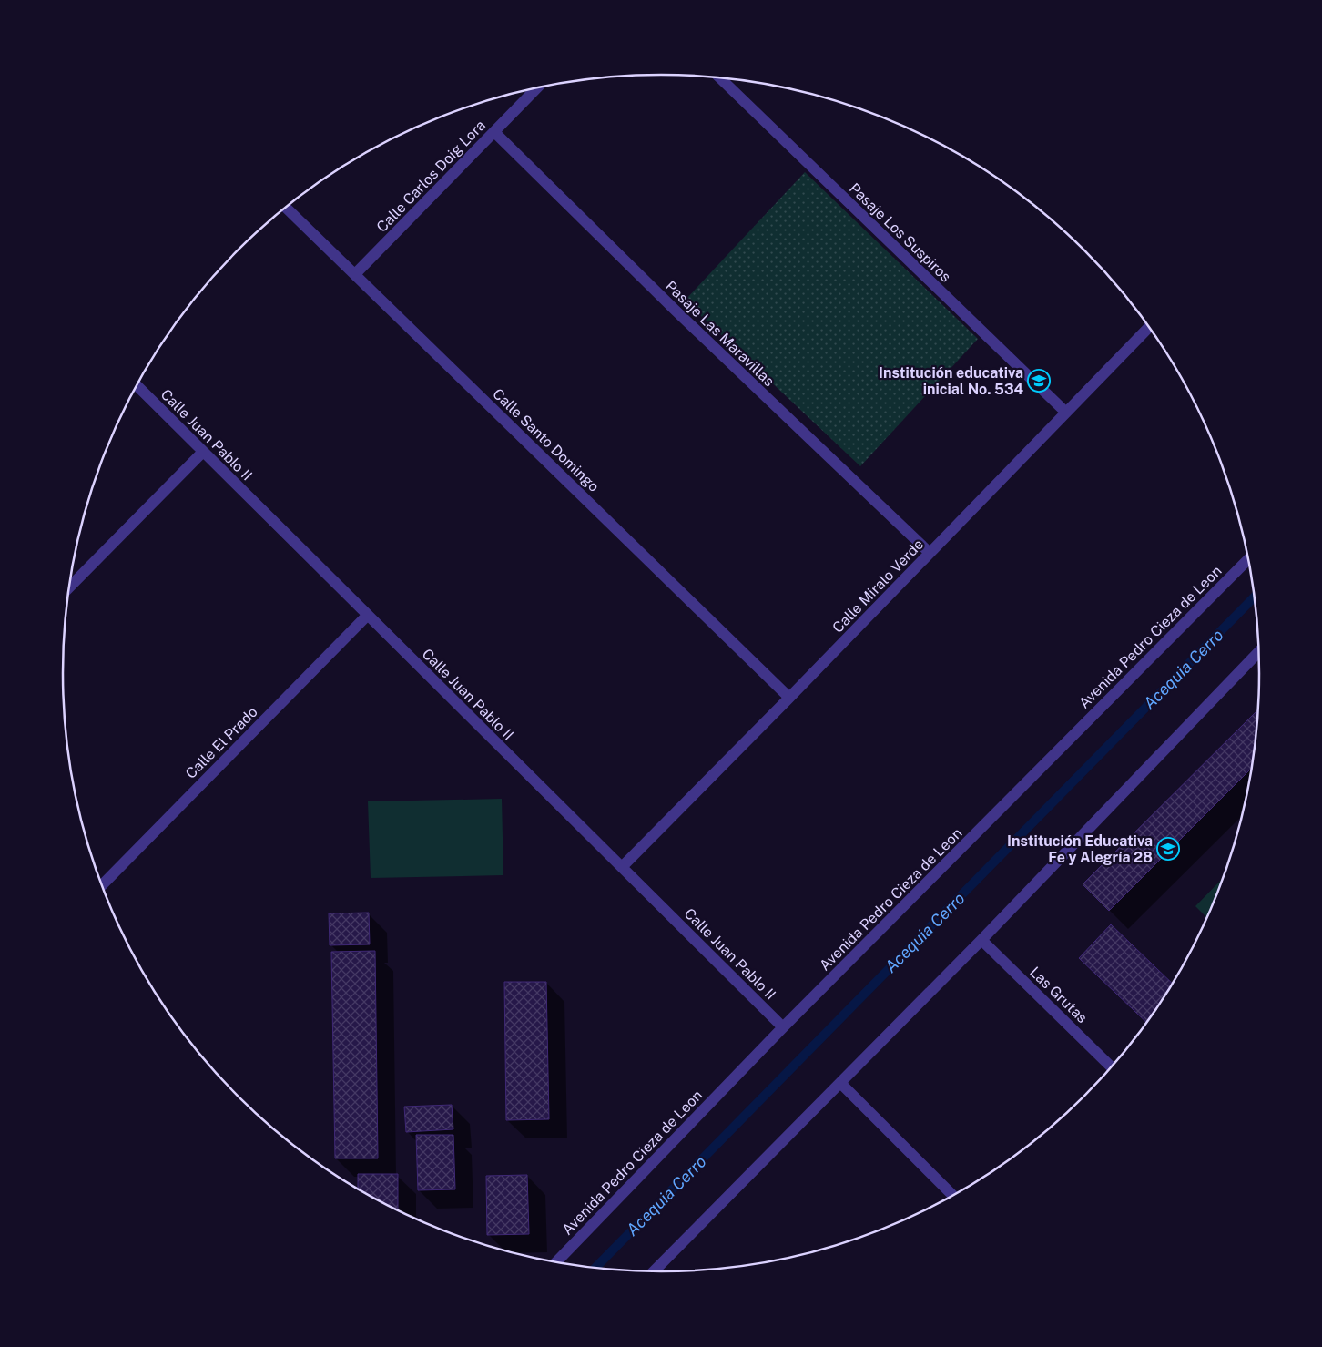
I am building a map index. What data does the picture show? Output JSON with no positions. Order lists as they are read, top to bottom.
{
  "streets": {
    "street": [
      "Calle Carlos Doig Lora",
      "Pasaje Los Suspiros",
      "Pasaje Las Maravillas",
      "Calle Juan Pablo II",
      "Calle Santo Domingo",
      "Calle Miralo Verde",
      "Avenida Pedro Cieza de Leon",
      "Calle El Prado",
      "Las Grutas"
    ]
  },
  "crossings": [
    ["Calle Carlos Doig Lora", "Pasaje Las Maravillas"],
    ["Calle Carlos Doig Lora", "Calle Santo Domingo"],
    ["Pasaje Los Suspiros", "Calle Miralo Verde"],
    ["Pasaje Las Maravillas", "Calle Miralo Verde"],
    ["Calle Juan Pablo II", "Calle Miralo Verde"],
    ["Calle Juan Pablo II", "Avenida Pedro Cieza de Leon"],
    ["Calle Juan Pablo II", "Calle El Prado"],
    ["Calle Santo Domingo", "Calle Miralo Verde"]
  ],
  "water": ["Acequia Cerro"],
  "places": {
    "school or university": ["Institución educativa inicial No. 534", "Institución Educativa Fe y Alegría 28"]
  }
}
